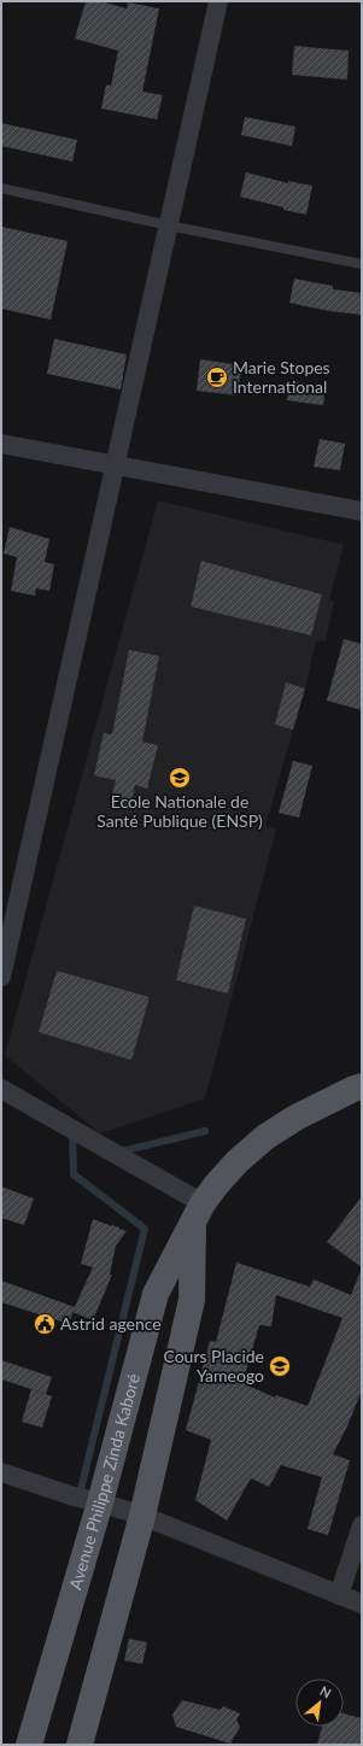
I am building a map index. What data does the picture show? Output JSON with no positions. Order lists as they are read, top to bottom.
{
  "streets": {
    "main road": ["Avenue Philippe Zinda Kaboré"]
  },
  "places": {
    "cafe": ["Marie Stopes International"],
    "school or university": ["Ecole Nationale de Santé Publique (ENSP)", "Cours Placide Yameogo"],
    "public building": ["Astrid agence"]
  },
  "north": "top right"
}
